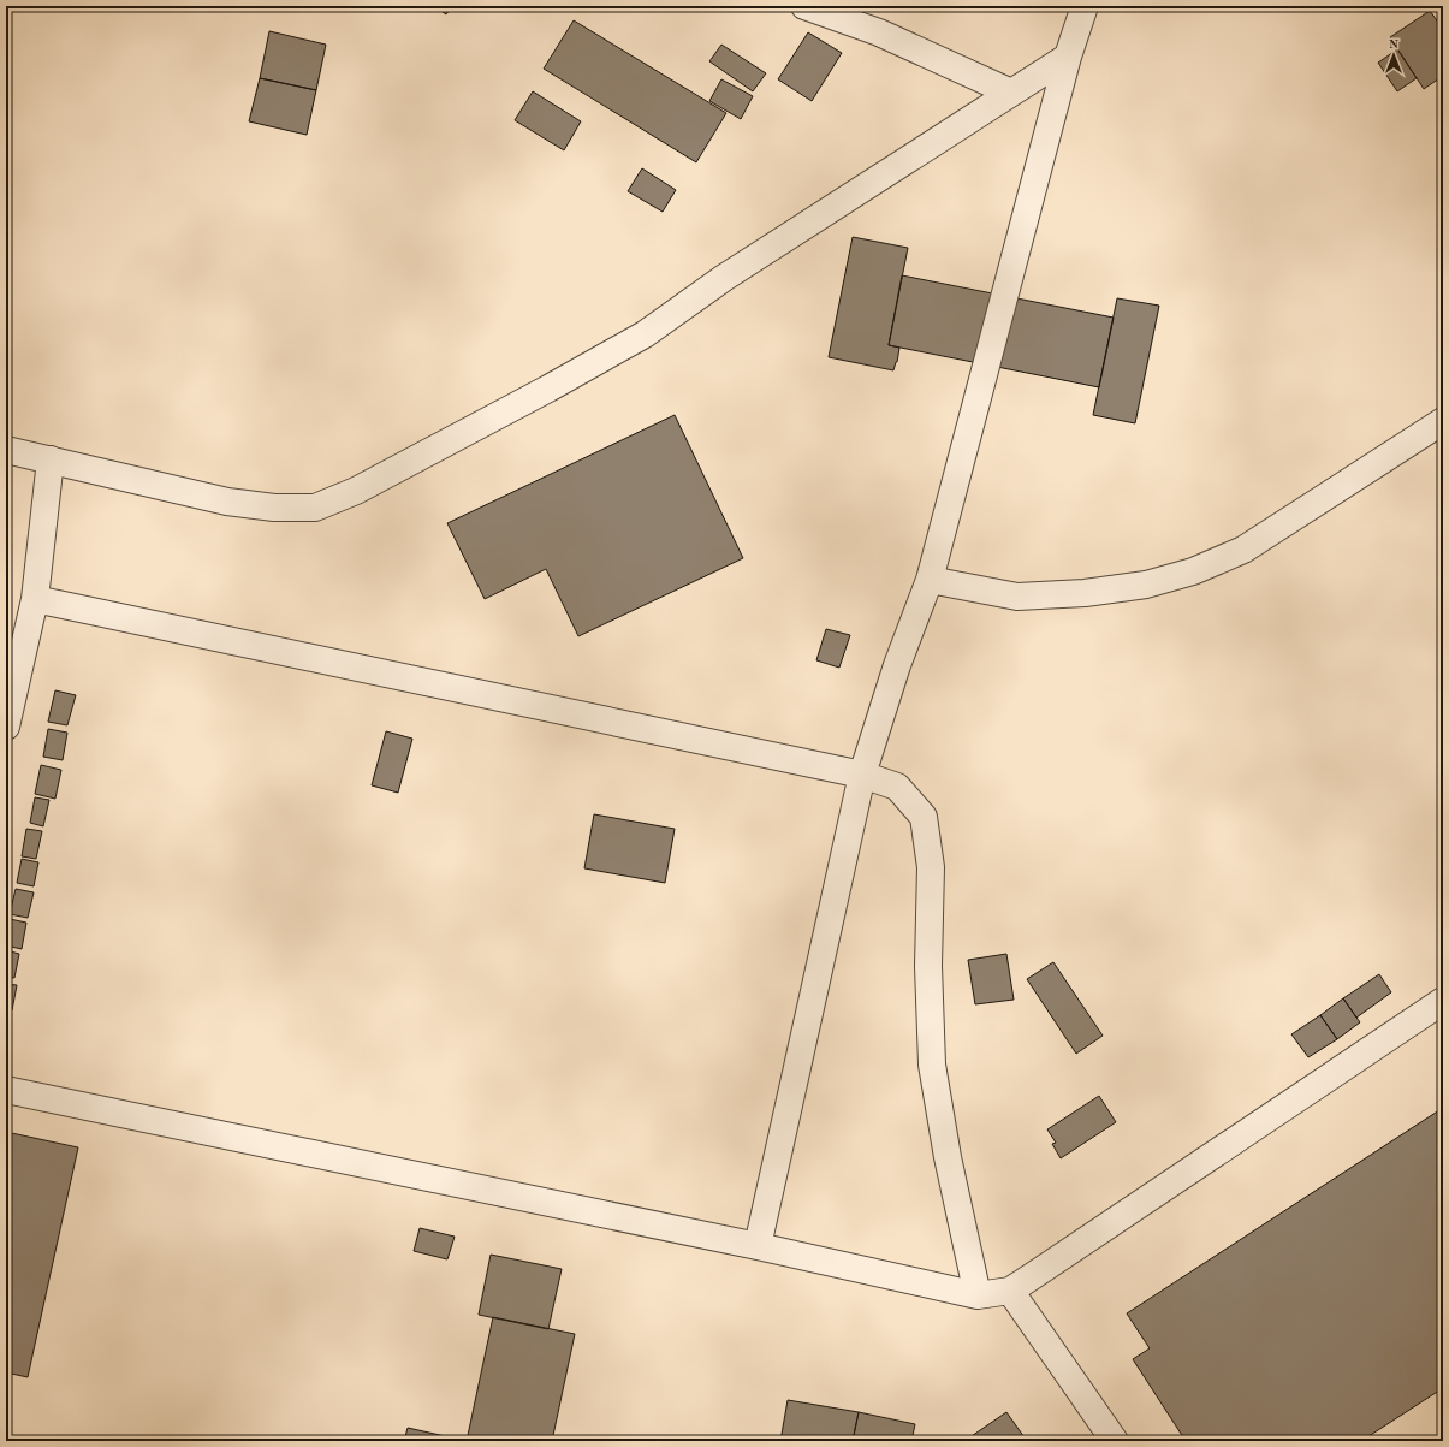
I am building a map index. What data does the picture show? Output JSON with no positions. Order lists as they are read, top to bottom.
{
  "north": "top"
}
